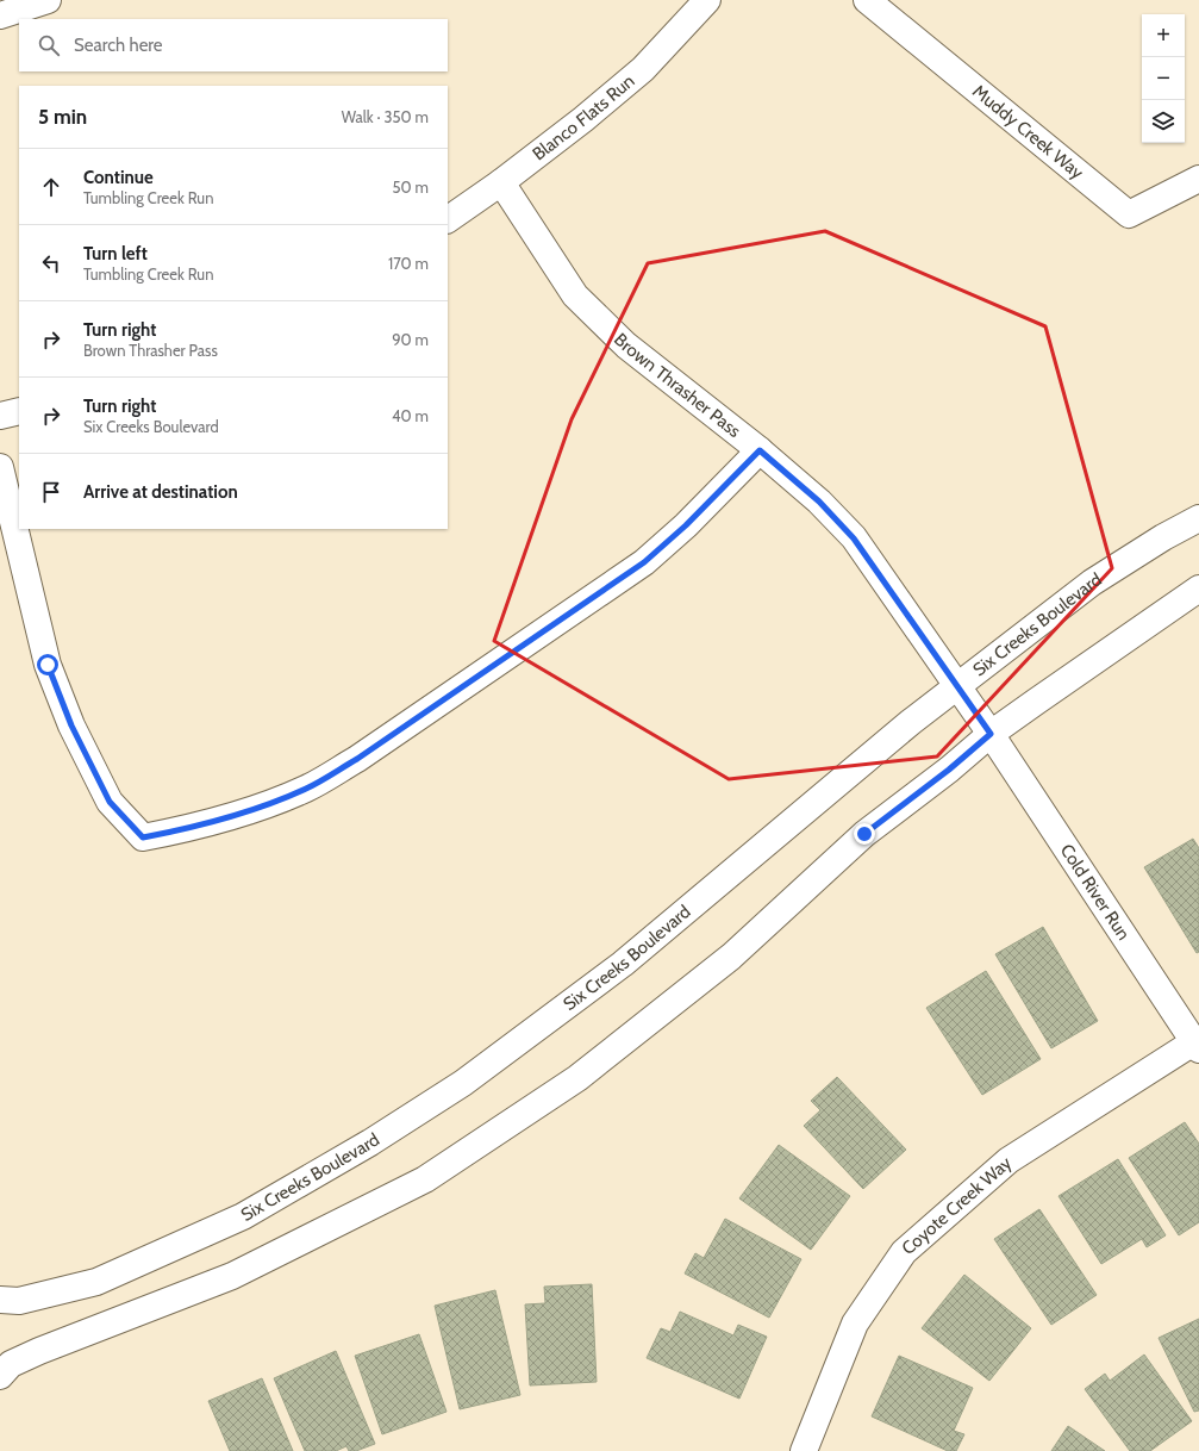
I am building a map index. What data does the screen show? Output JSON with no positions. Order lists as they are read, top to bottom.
{
  "streets": {
    "street": [
      "Blanco Flats Run",
      "Muddy Creek Way",
      "Brown Thrasher Pass",
      "Six Creeks Boulevard",
      "Cold River Run",
      "Coyote Creek Way"
    ]
  },
  "crossings": [
    ["Blanco Flats Run", "Brown Thrasher Pass"],
    ["Brown Thrasher Pass", "Six Creeks Boulevard"],
    ["Brown Thrasher Pass", "Cold River Run"],
    ["Cold River Run", "Coyote Creek Way"]
  ],
  "page": {
    "map_buttons": ["+", "−"],
    "search": "Search here",
    "heading": ["5 min", "Walk · 350 m"],
    "list": [
      ["Continue", "Tumbling Creek Run", "50 m"],
      ["Turn left", "Tumbling Creek Run", "170 m"],
      ["Turn right", "Brown Thrasher Pass", "90 m"],
      ["Turn right", "Six Creeks Boulevard", "40 m"],
      "Arrive at destination"
    ]
  }
}
